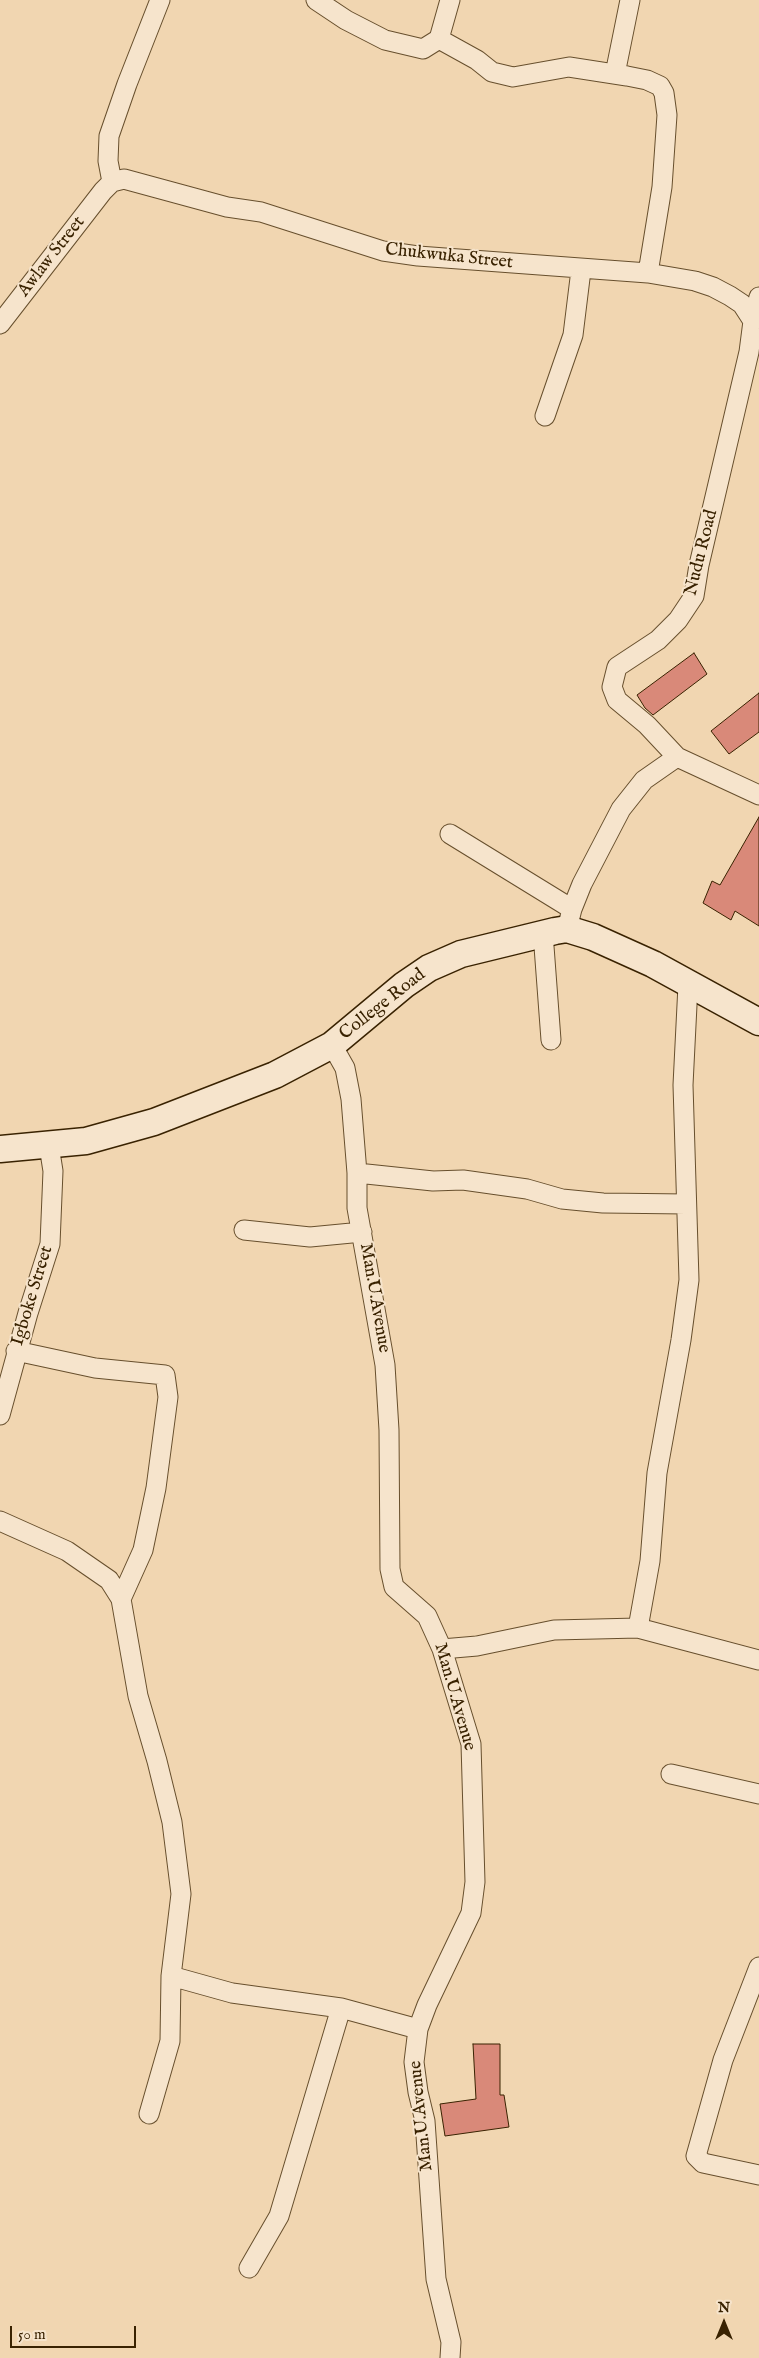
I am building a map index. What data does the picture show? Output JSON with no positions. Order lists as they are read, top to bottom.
{
  "streets": {
    "main road": ["College Road"],
    "street": [
      "Awlaw Street",
      "Chukwuka Street",
      "Nudu Road",
      "Igboke Street",
      "Man.U.Avenue"
    ]
  },
  "crossings": [
    ["Awlaw Street", "Chukwuka Street"],
    ["Chukwuka Street", "Nudu Road"],
    ["College Road", "Igboke Street"],
    ["College Road", "Man.U.Avenue"]
  ],
  "scale_bar": "50 m",
  "north": "top"
}
